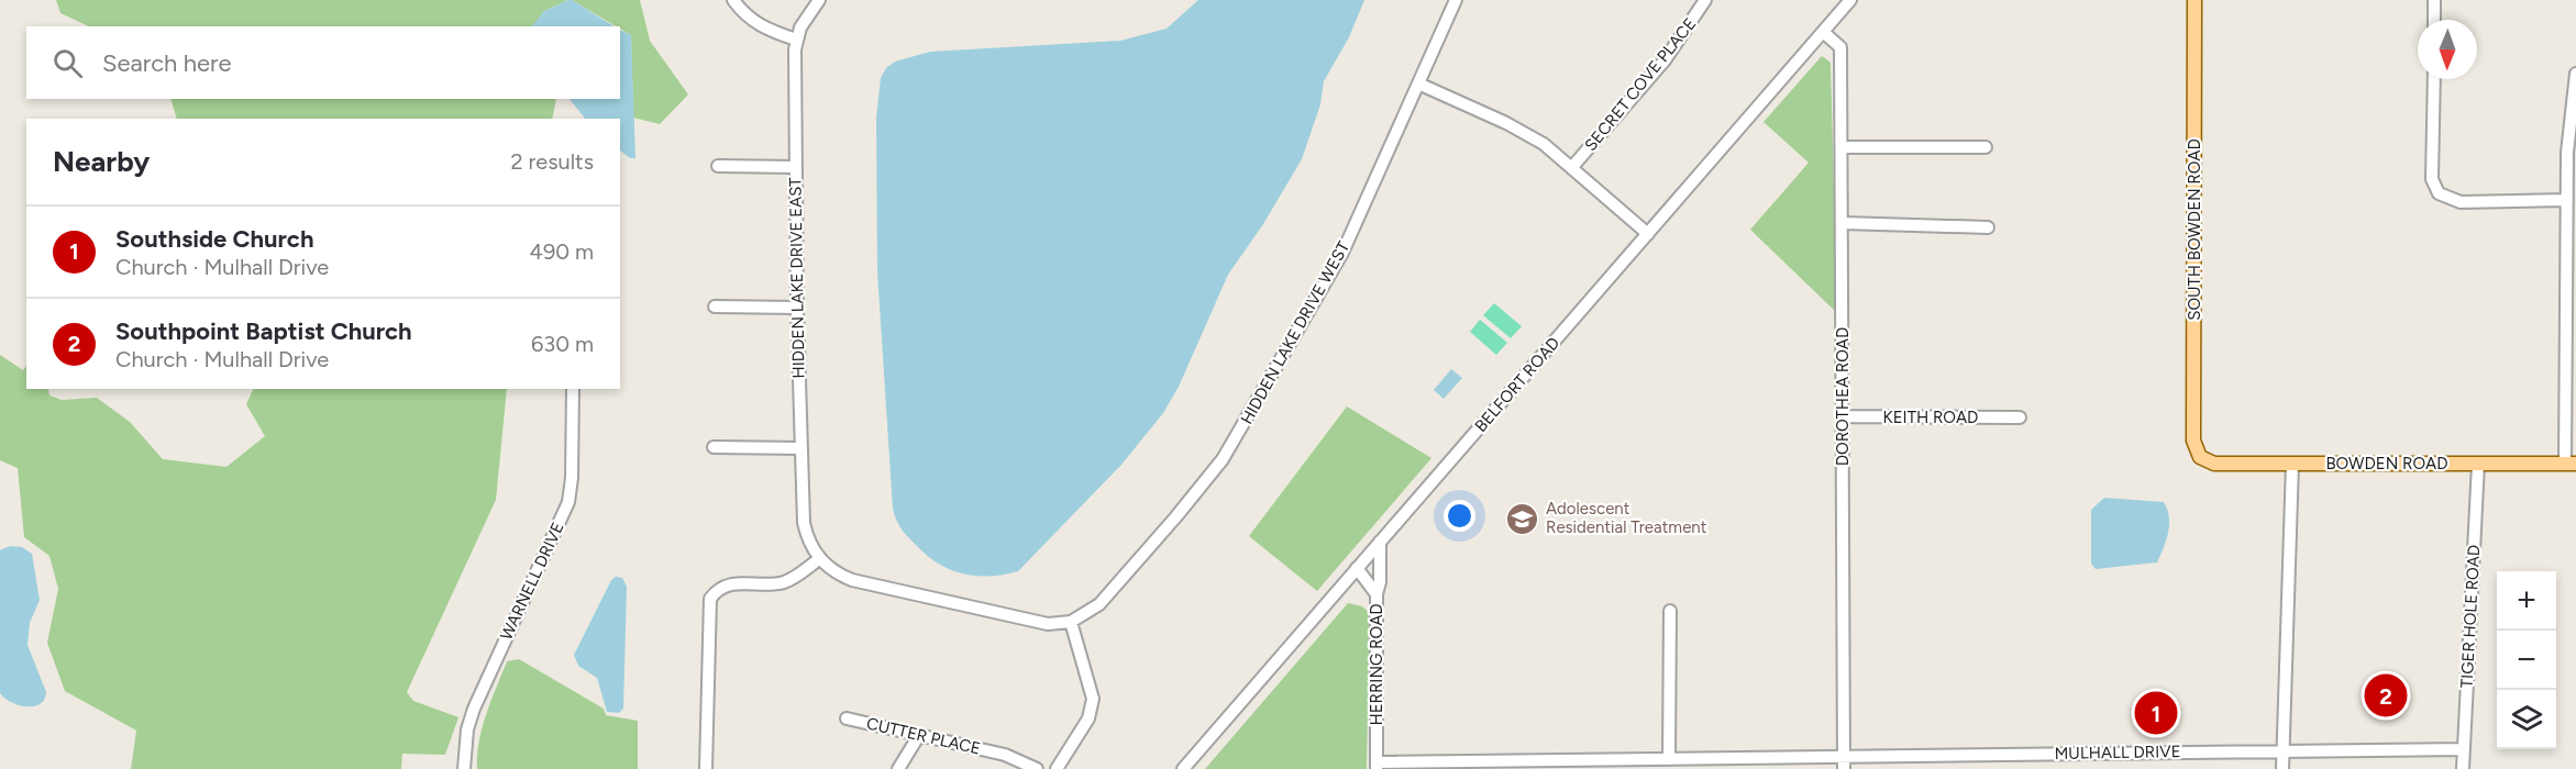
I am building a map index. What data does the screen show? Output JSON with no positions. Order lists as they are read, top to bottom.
{
  "streets": {
    "main road": ["SOUTH BOWDEN ROAD", "BOWDEN ROAD"],
    "street": [
      "SECRET COVE PLACE",
      "HIDDEN LAKE DRIVE EAST",
      "HIDDEN LAKE DRIVE WEST",
      "BELFORT ROAD",
      "DOROTHEA ROAD",
      "KEITH ROAD",
      "WARNELL DRIVE",
      "TIGER HOLE ROAD",
      "HERRING ROAD",
      "CUTTER PLACE",
      "MULHALL DRIVE"
    ]
  },
  "crossings": [
    ["SOUTH BOWDEN ROAD", "BOWDEN ROAD"],
    ["BELFORT ROAD", "DOROTHEA ROAD"],
    ["BELFORT ROAD", "HERRING ROAD"],
    ["DOROTHEA ROAD", "KEITH ROAD"],
    ["DOROTHEA ROAD", "MULHALL DRIVE"],
    ["BOWDEN ROAD", "TIGER HOLE ROAD"],
    ["TIGER HOLE ROAD", "MULHALL DRIVE"],
    ["HERRING ROAD", "MULHALL DRIVE"]
  ],
  "places": {
    "school or university": ["Adolescent Residential Treatment"]
  },
  "north": "bottom",
  "page": {
    "search": "Search here",
    "heading": ["Nearby", "2 results"],
    "list": [
      {
        "mark": "1",
        "name": "Southside Church",
        "note": "Church · Mulhall Drive",
        "value": "490 m"
      },
      {
        "mark": "2",
        "name": "Southpoint Baptist Church",
        "note": "Church · Mulhall Drive",
        "value": "630 m"
      }
    ],
    "map_buttons": ["+", "−"],
    "pins": ["2", "1"]
  }
}
